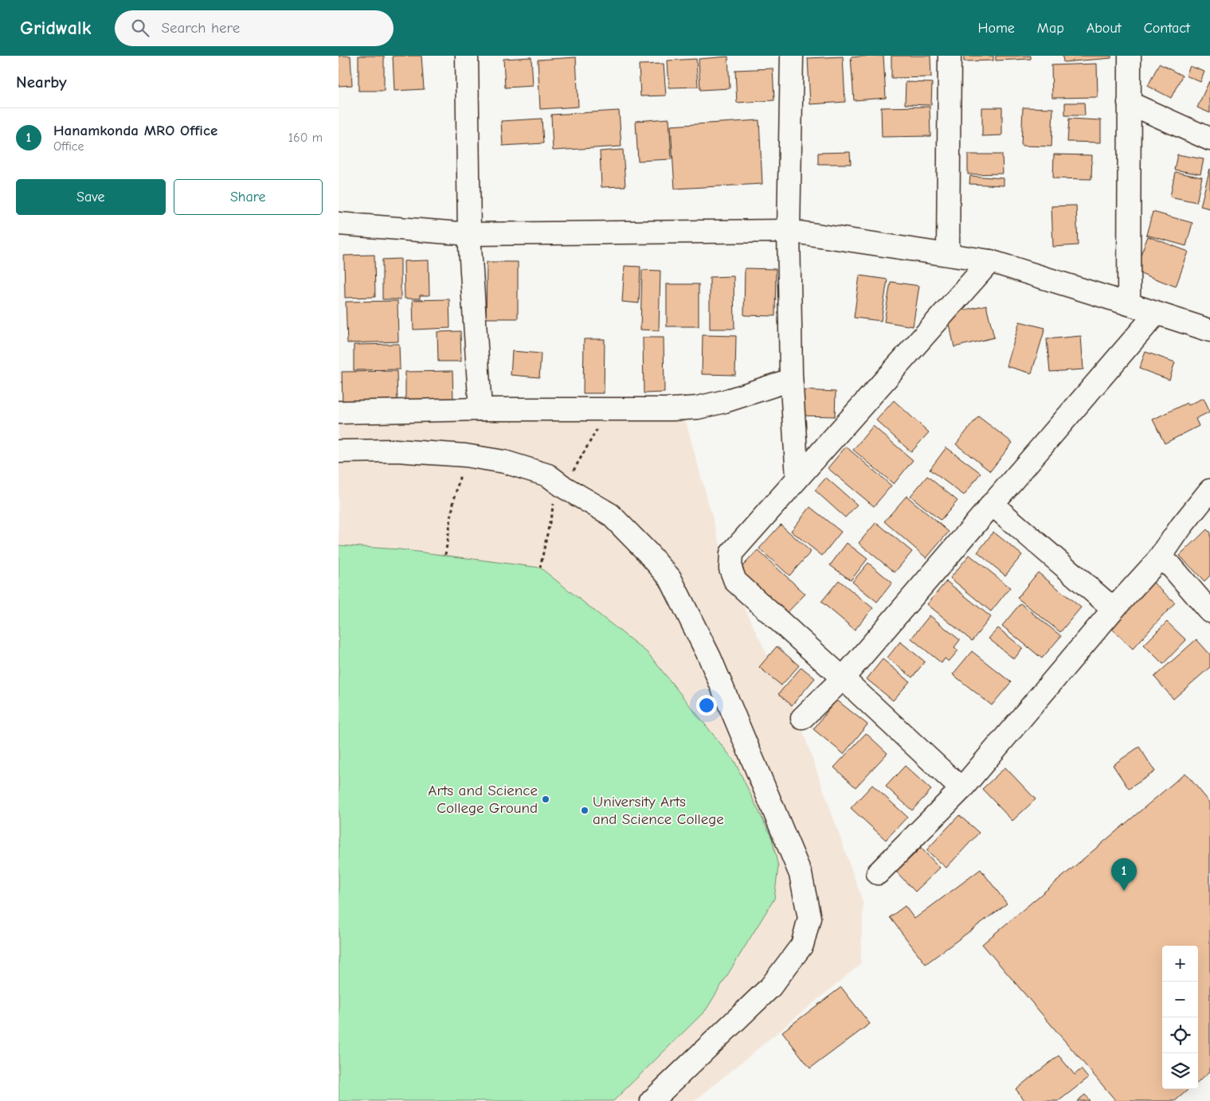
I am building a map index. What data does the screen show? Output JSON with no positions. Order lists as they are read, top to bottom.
{
  "places": ["Arts and Science College Ground", "University Arts and Science College"],
  "page": {
    "header": "Gridwalk",
    "search": "Search here",
    "nav": [
      "Home",
      "Map",
      "About",
      "Contact"
    ],
    "heading": "Nearby",
    "list": [
      {
        "mark": "1",
        "name": "Hanamkonda MRO Office",
        "note": "Office",
        "value": "160 m"
      }
    ],
    "buttons": ["Save", "Share"],
    "pins": "1",
    "map_buttons": ["+", "−"]
  }
}
